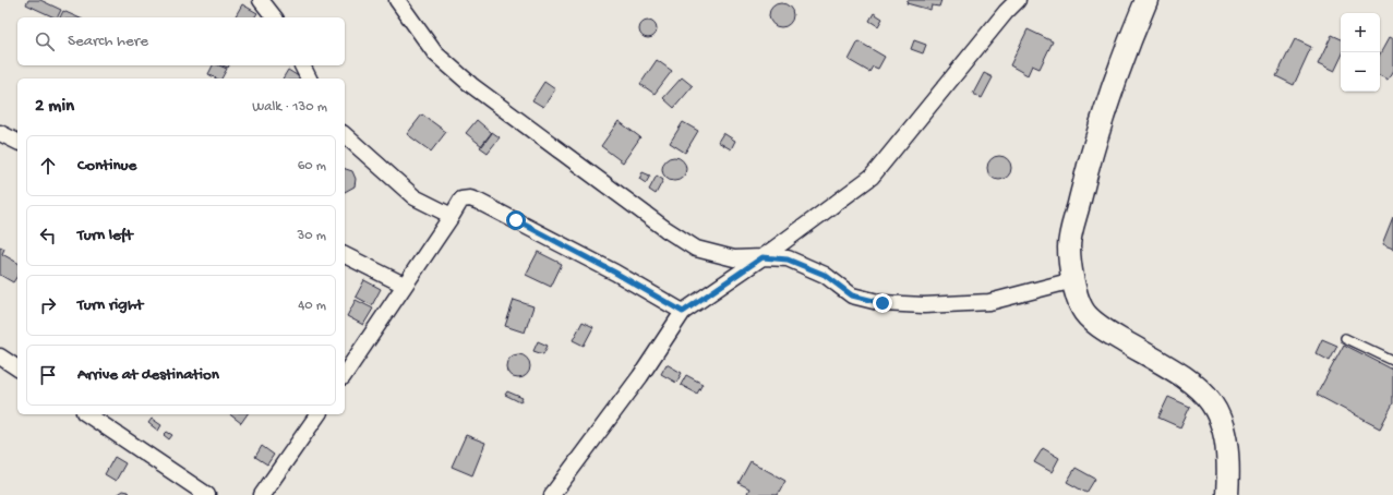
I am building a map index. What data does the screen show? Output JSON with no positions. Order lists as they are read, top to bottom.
{
  "page": {
    "map_buttons": ["+", "−"],
    "search": "Search here",
    "heading": ["2 min", "Walk · 130 m"],
    "list": [
      ["Continue", "60 m"],
      ["Turn left", "30 m"],
      ["Turn right", "40 m"],
      "Arrive at destination"
    ]
  }
}
